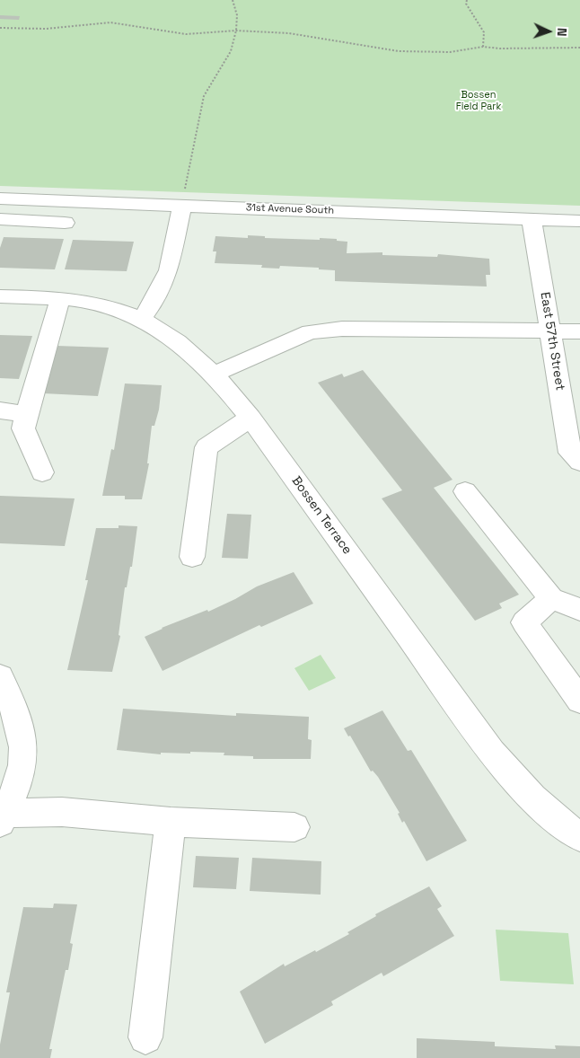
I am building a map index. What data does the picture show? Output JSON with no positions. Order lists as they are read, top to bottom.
{
  "streets": {
    "street": ["31st Avenue South", "East 57th Street", "Bossen Terrace"]
  },
  "crossings": [
    ["31st Avenue South", "East 57th Street"]
  ],
  "parks": ["Bossen Field Park"],
  "north": "right"
}
